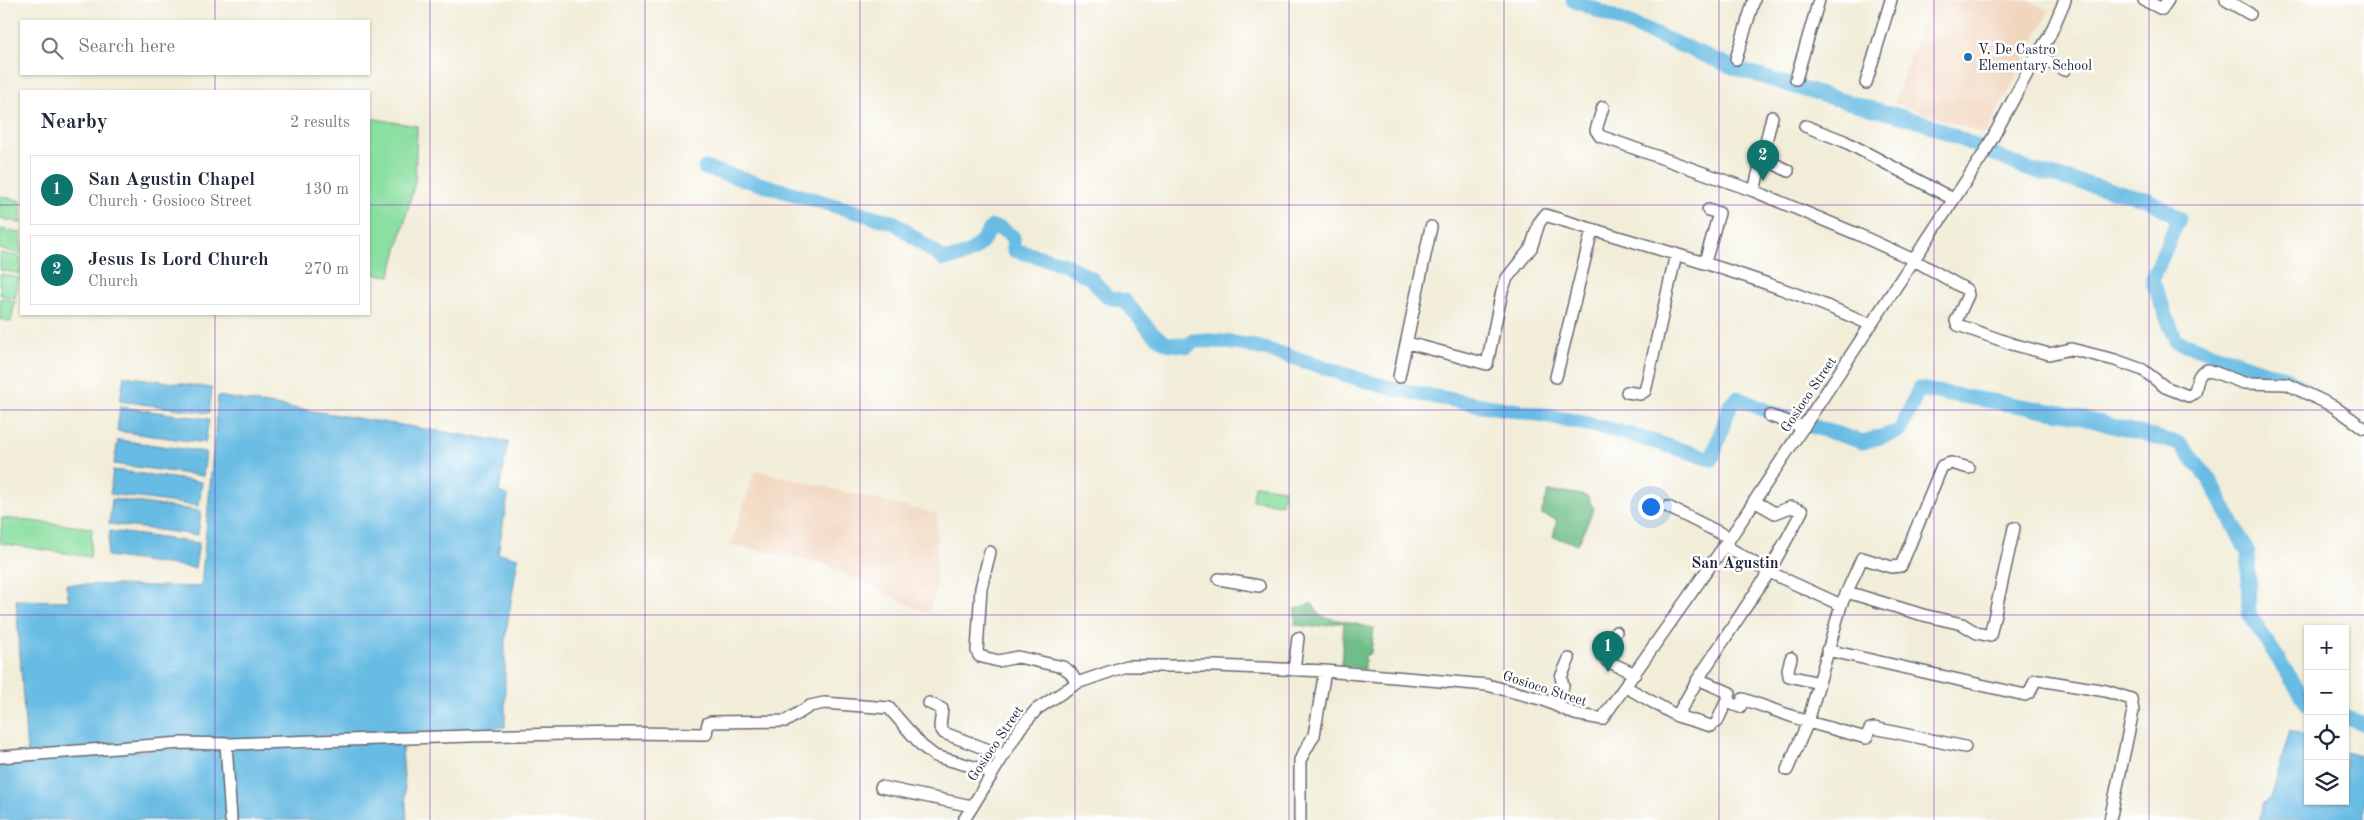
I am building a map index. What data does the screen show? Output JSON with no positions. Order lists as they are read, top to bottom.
{
  "streets": {
    "street": ["Gosioco Street"]
  },
  "districts": ["San Agustin"],
  "places": ["V. De Castro Elementary School"],
  "page": {
    "search": "Search here",
    "heading": ["Nearby", "2 results"],
    "pins": ["2", "1"],
    "list": [
      {
        "mark": "1",
        "name": "San Agustin Chapel",
        "note": "Church · Gosioco Street",
        "value": "130 m"
      },
      {
        "mark": "2",
        "name": "Jesus Is Lord Church",
        "note": "Church",
        "value": "270 m"
      }
    ],
    "map_buttons": ["+", "−"]
  }
}
